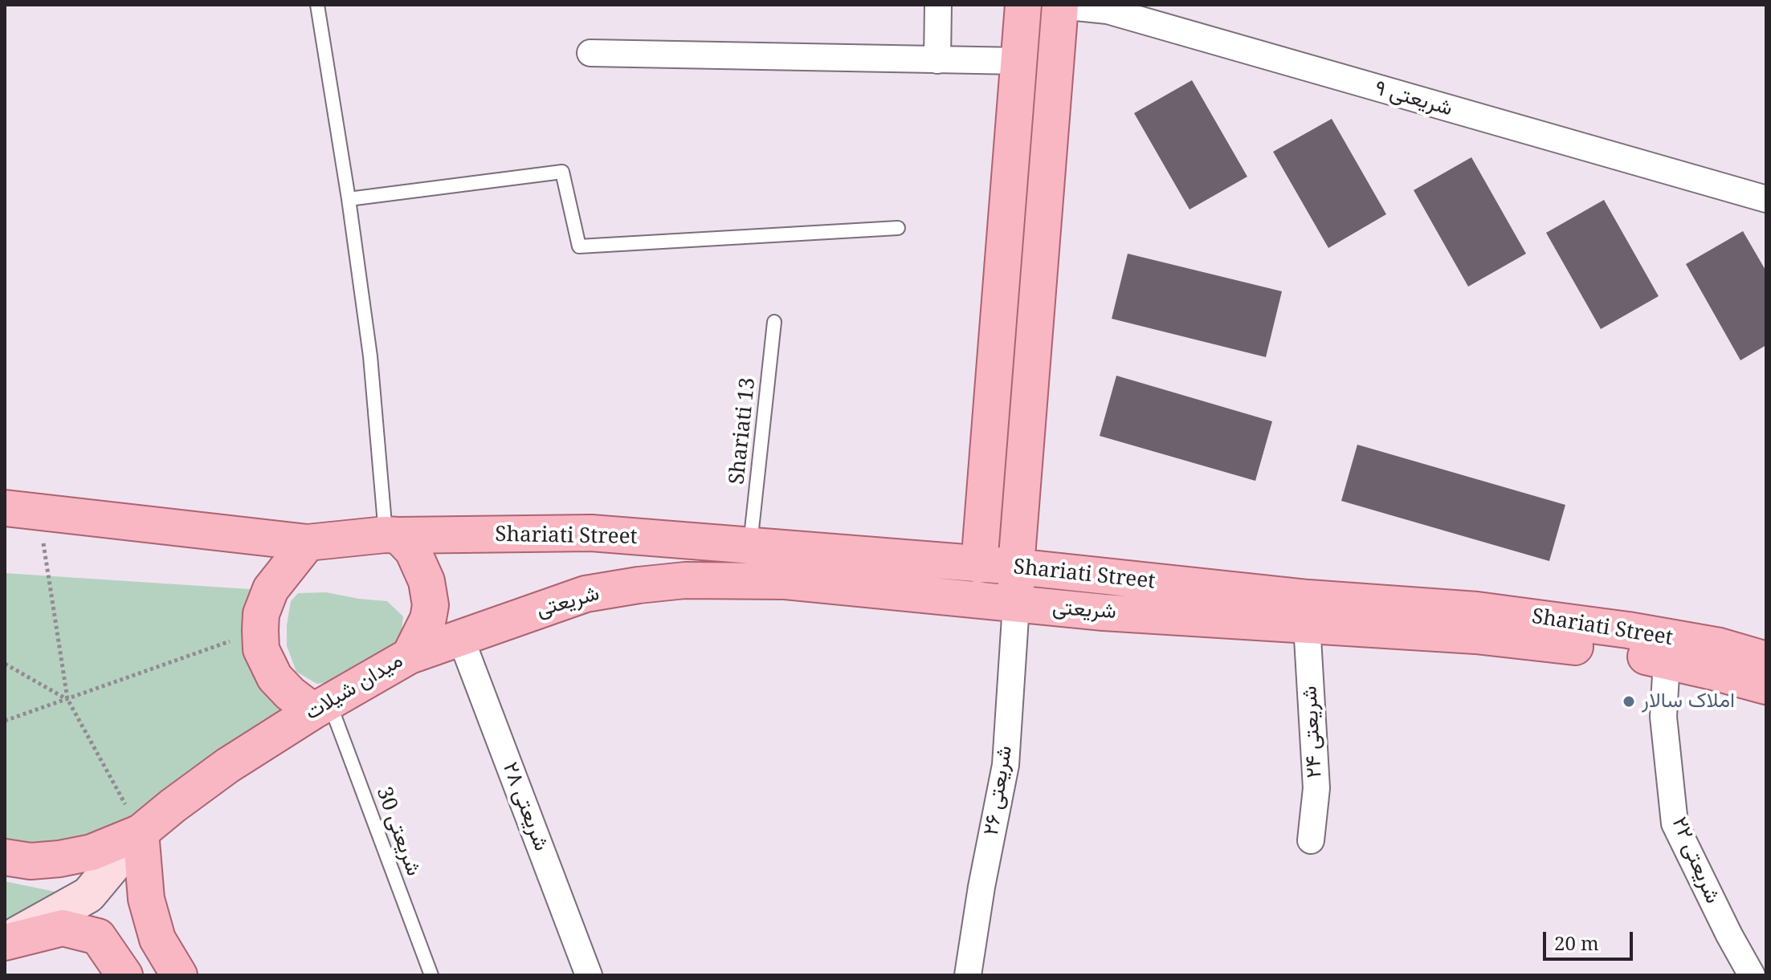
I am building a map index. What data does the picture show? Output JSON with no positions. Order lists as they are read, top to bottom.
{
  "streets": {
    "main road": ["Shariati Street", "شریعتی", "میدان شیلات"],
    "street": [
      "شریعتی ۹",
      "شریعتی ۲۴",
      "شریعتی ۲۶",
      "شریعتی ۲۸",
      "شریعتی ۲۲"
    ],
    "lane": ["Shariati 13", "شریعتی 30"]
  },
  "crossings": [
    ["Shariati 13", "Shariati Street"],
    ["Shariati Street", "شریعتی"],
    ["Shariati Street", "میدان شیلات"],
    ["Shariati Street", "شریعتی 30"],
    ["شریعتی", "میدان شیلات"],
    ["شریعتی", "شریعتی ۲۴"],
    ["شریعتی", "شریعتی ۲۶"],
    ["شریعتی", "شریعتی ۲۸"],
    ["شریعتی", "شریعتی 30"],
    ["شریعتی", "شریعتی ۲۲"],
    ["میدان شیلات", "شریعتی 30"]
  ],
  "places": ["املاک سالار"],
  "scale_bar": "20 m"
}
